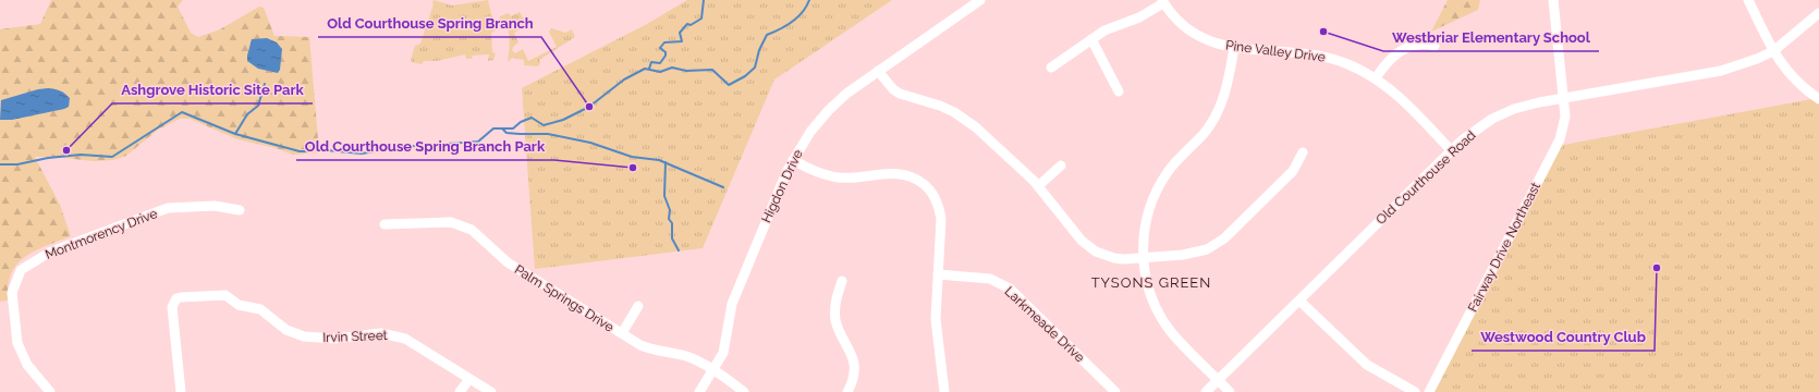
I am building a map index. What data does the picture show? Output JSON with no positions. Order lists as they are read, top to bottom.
{
  "streets": {
    "street": [
      "Pine Valley Drive",
      "Old Courthouse Road",
      "Higdon Drive",
      "Montmorency Drive",
      "Fairway Drive Northeast",
      "Palm Springs Drive",
      "Larkmeade Drive",
      "Irvin Street"
    ]
  },
  "crossings": [
    ["Pine Valley Drive", "Old Courthouse Road"],
    ["Old Courthouse Road", "Fairway Drive Northeast"],
    ["Higdon Drive", "Palm Springs Drive"]
  ],
  "districts": ["TYSONS GREEN"],
  "places": [
    "Westbriar Elementary School",
    "Old Courthouse Spring Branch",
    "Ashgrove Historic Site Park",
    "Old Courthouse Spring Branch Park",
    "Westwood Country Club"
  ]
}
